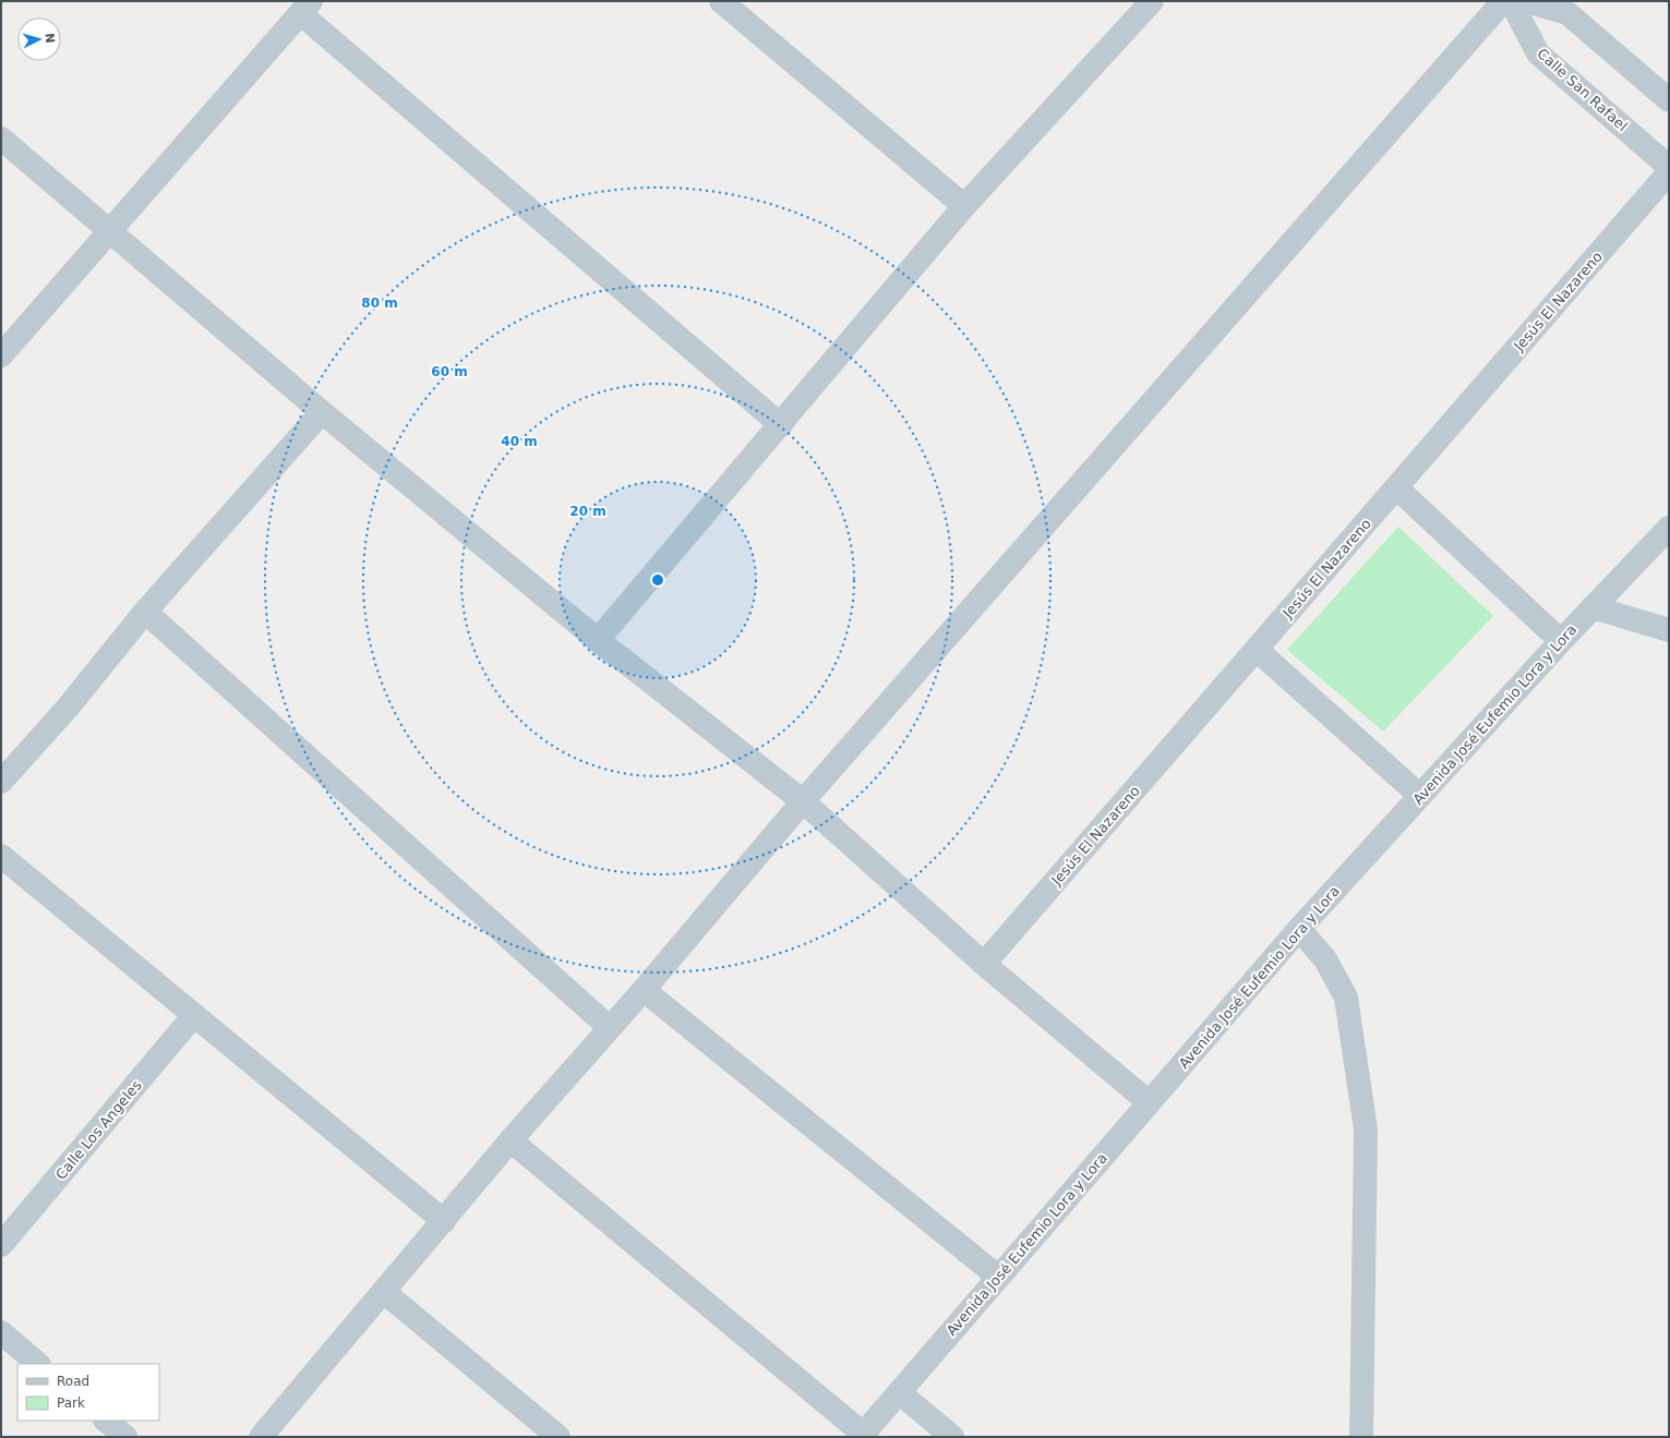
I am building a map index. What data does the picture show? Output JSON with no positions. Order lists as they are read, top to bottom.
{
  "streets": {
    "street": [
      "Calle San Rafael",
      "Jesús El Nazareno",
      "Avenida José Eufemio Lora y Lora",
      "Calle Los Angeles"
    ]
  },
  "legend": ["Road", "Park"],
  "north": "right",
  "rings": [
    "80 m",
    "60 m",
    "40 m",
    "20 m"
  ]
}
